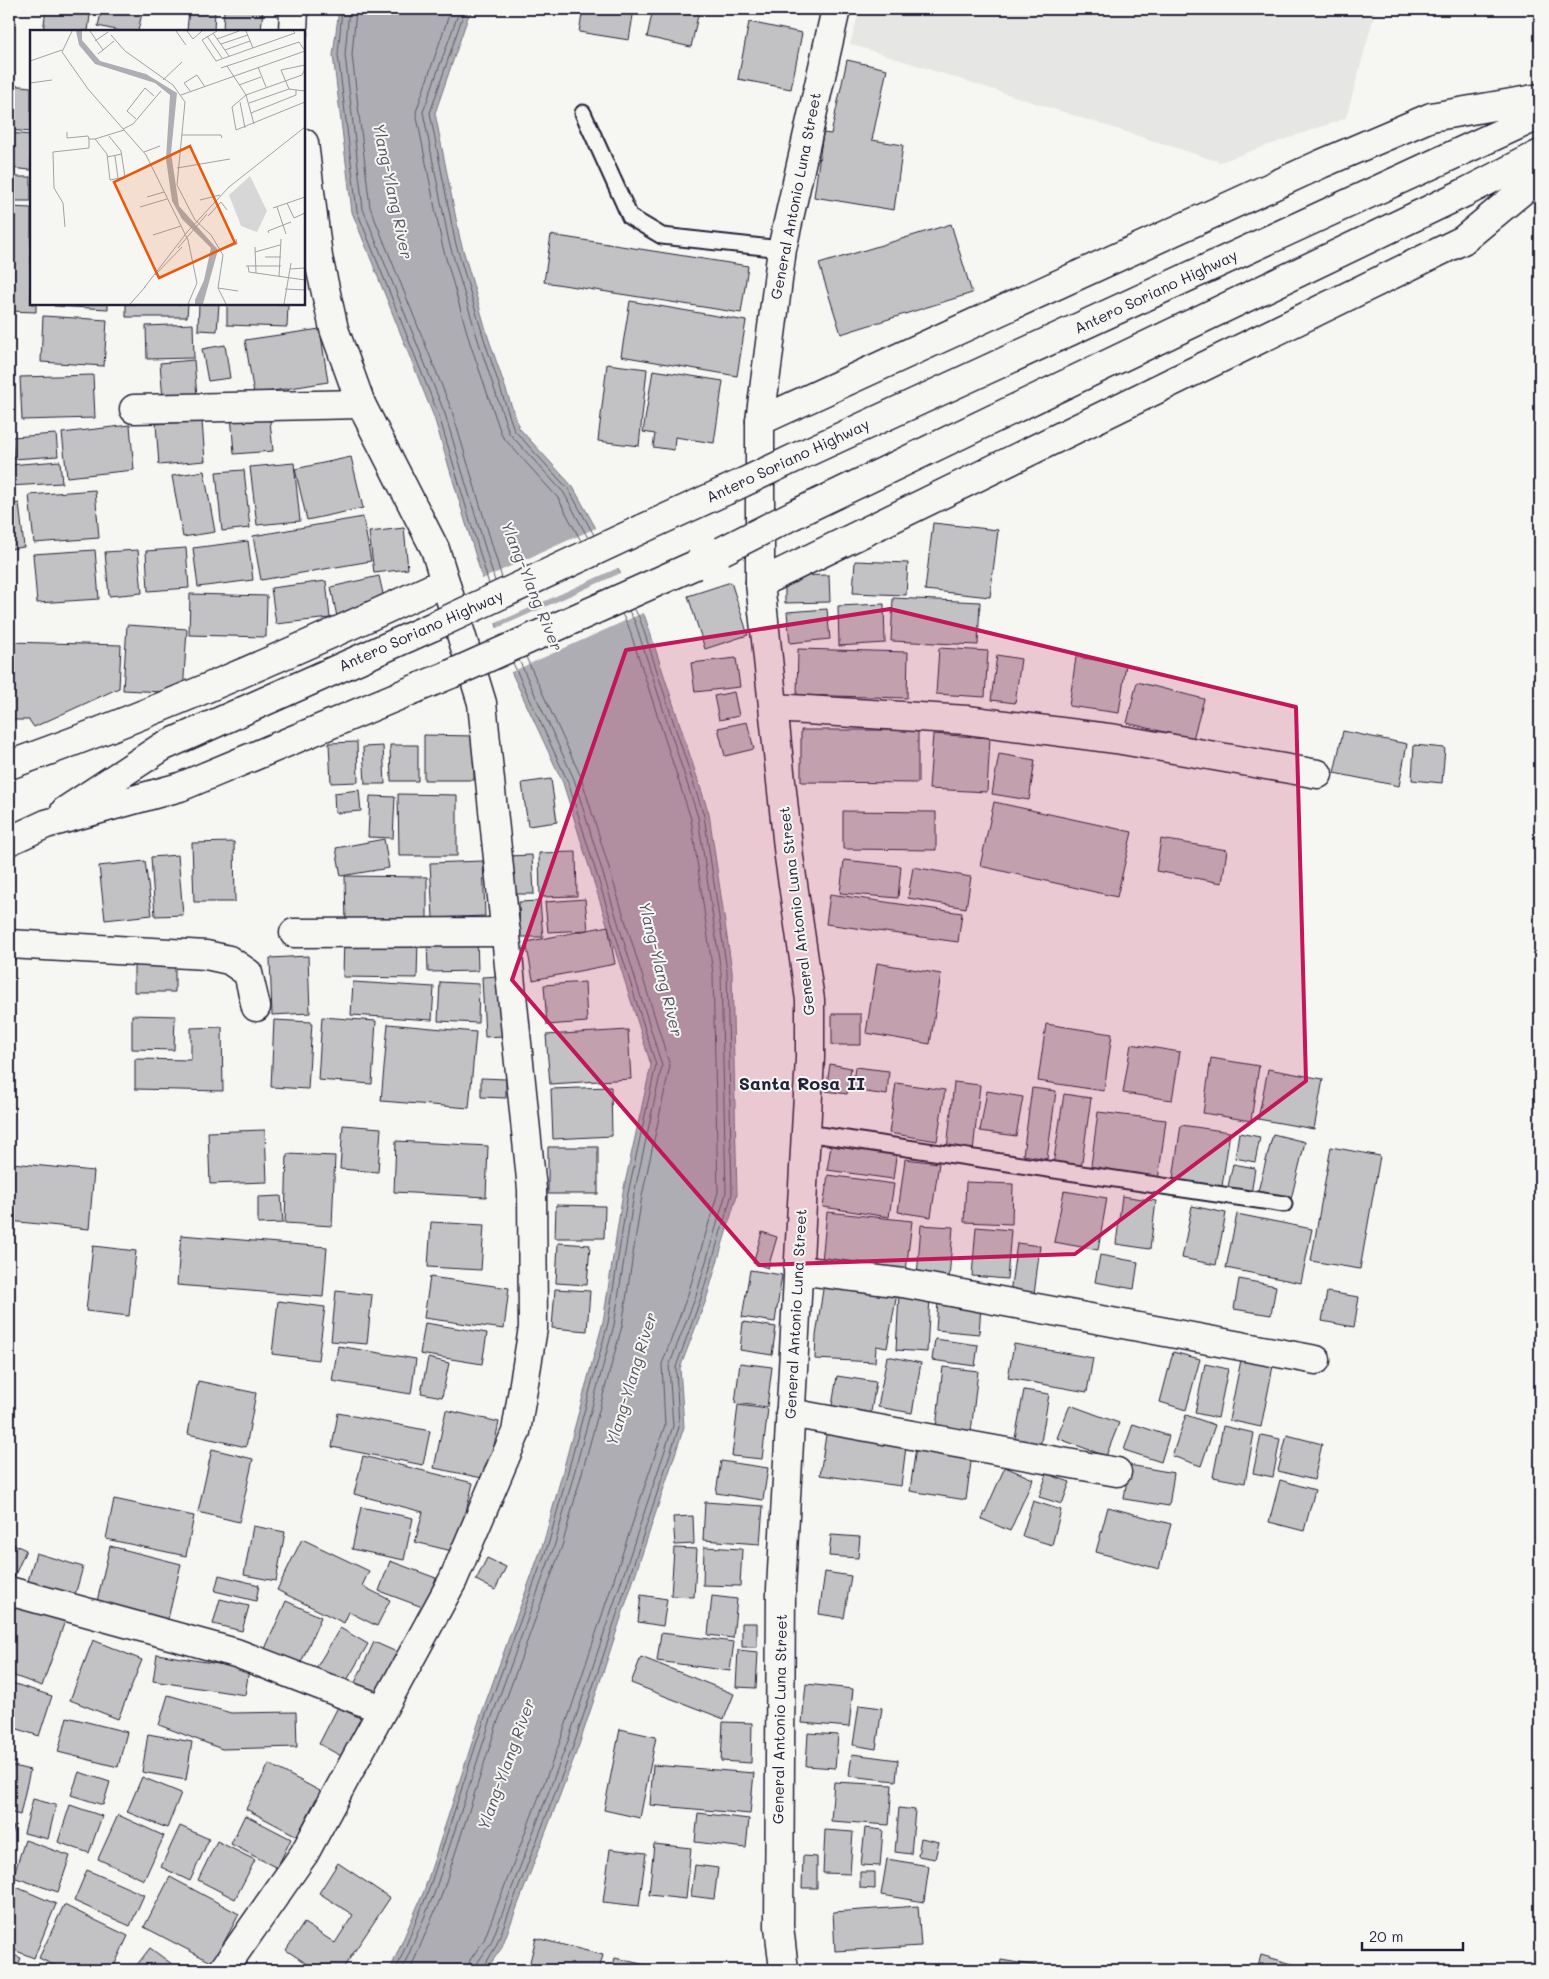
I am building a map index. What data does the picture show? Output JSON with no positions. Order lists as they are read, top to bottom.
{
  "streets": {
    "main road": ["General Antonio Luna Street", "Antero Soriano Highway"]
  },
  "districts": ["Santa Rosa II"],
  "water": ["Ylang-Ylang River"],
  "scale_bar": "20 m"
}
